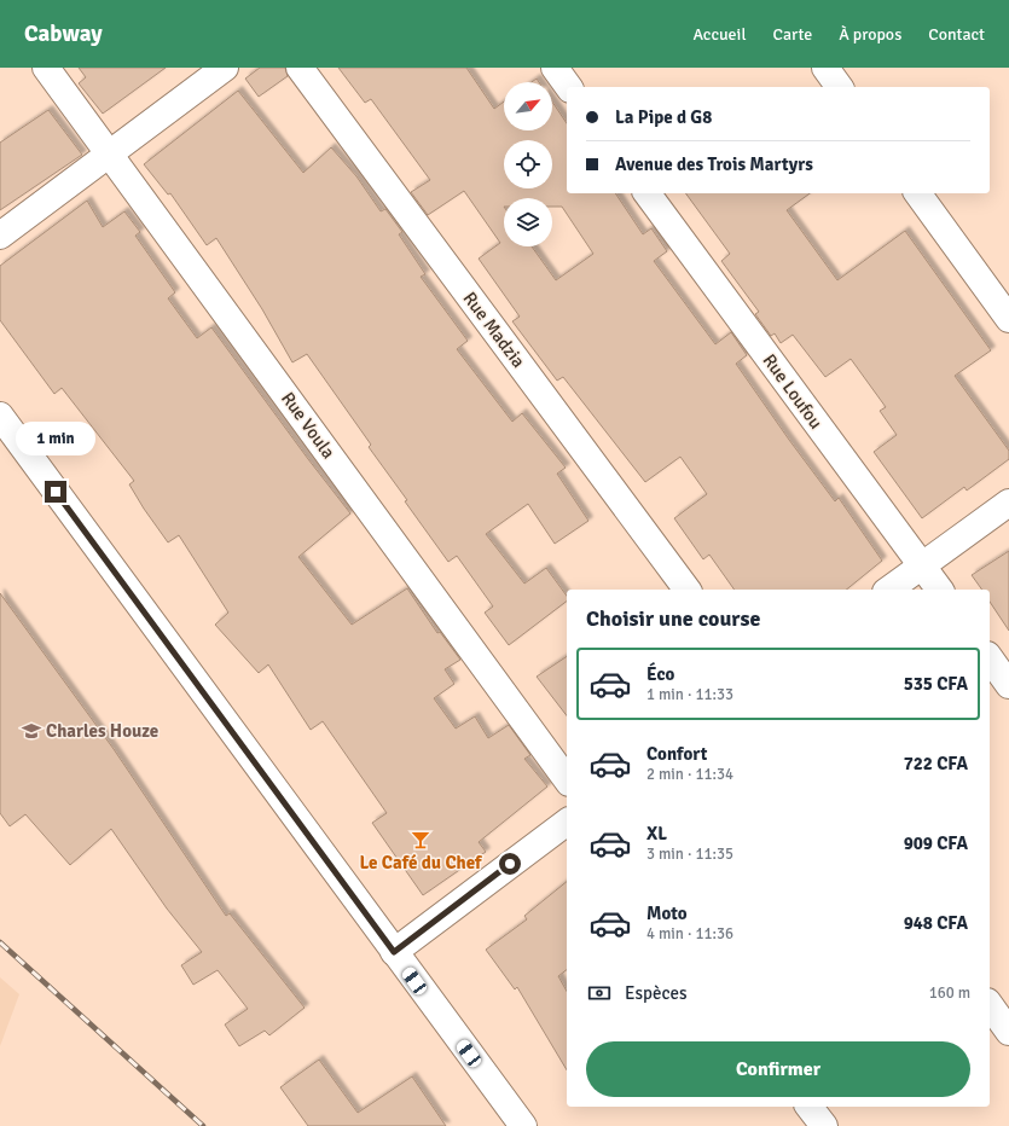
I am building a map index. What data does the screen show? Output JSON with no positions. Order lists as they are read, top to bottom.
{
  "streets": {
    "street": ["Rue Madzia", "Rue Loufou", "Rue Voula"]
  },
  "places": {
    "school or university": ["Charles Houze"],
    "bar": ["Le Café du Chef"]
  },
  "north": "top right",
  "page": {
    "header": "Cabway",
    "nav": [
      "Accueil",
      "Carte",
      "À propos",
      "Contact"
    ],
    "banner": ["La Pipe d G8", "Avenue des Trois Martyrs"],
    "bubble": "1 min",
    "heading": "Choisir une course",
    "list": [
      {
        "name": "Éco",
        "note": "1 min · 11:33",
        "value": "535 CFA"
      },
      {
        "name": "Confort",
        "note": "2 min · 11:34",
        "value": "722 CFA"
      },
      {
        "name": "XL",
        "note": "3 min · 11:35",
        "value": "909 CFA"
      },
      {
        "name": "Moto",
        "note": "4 min · 11:36",
        "value": "948 CFA"
      }
    ],
    "pay": ["Espèces", "160 m"],
    "buttons": "Confirmer"
  }
}
